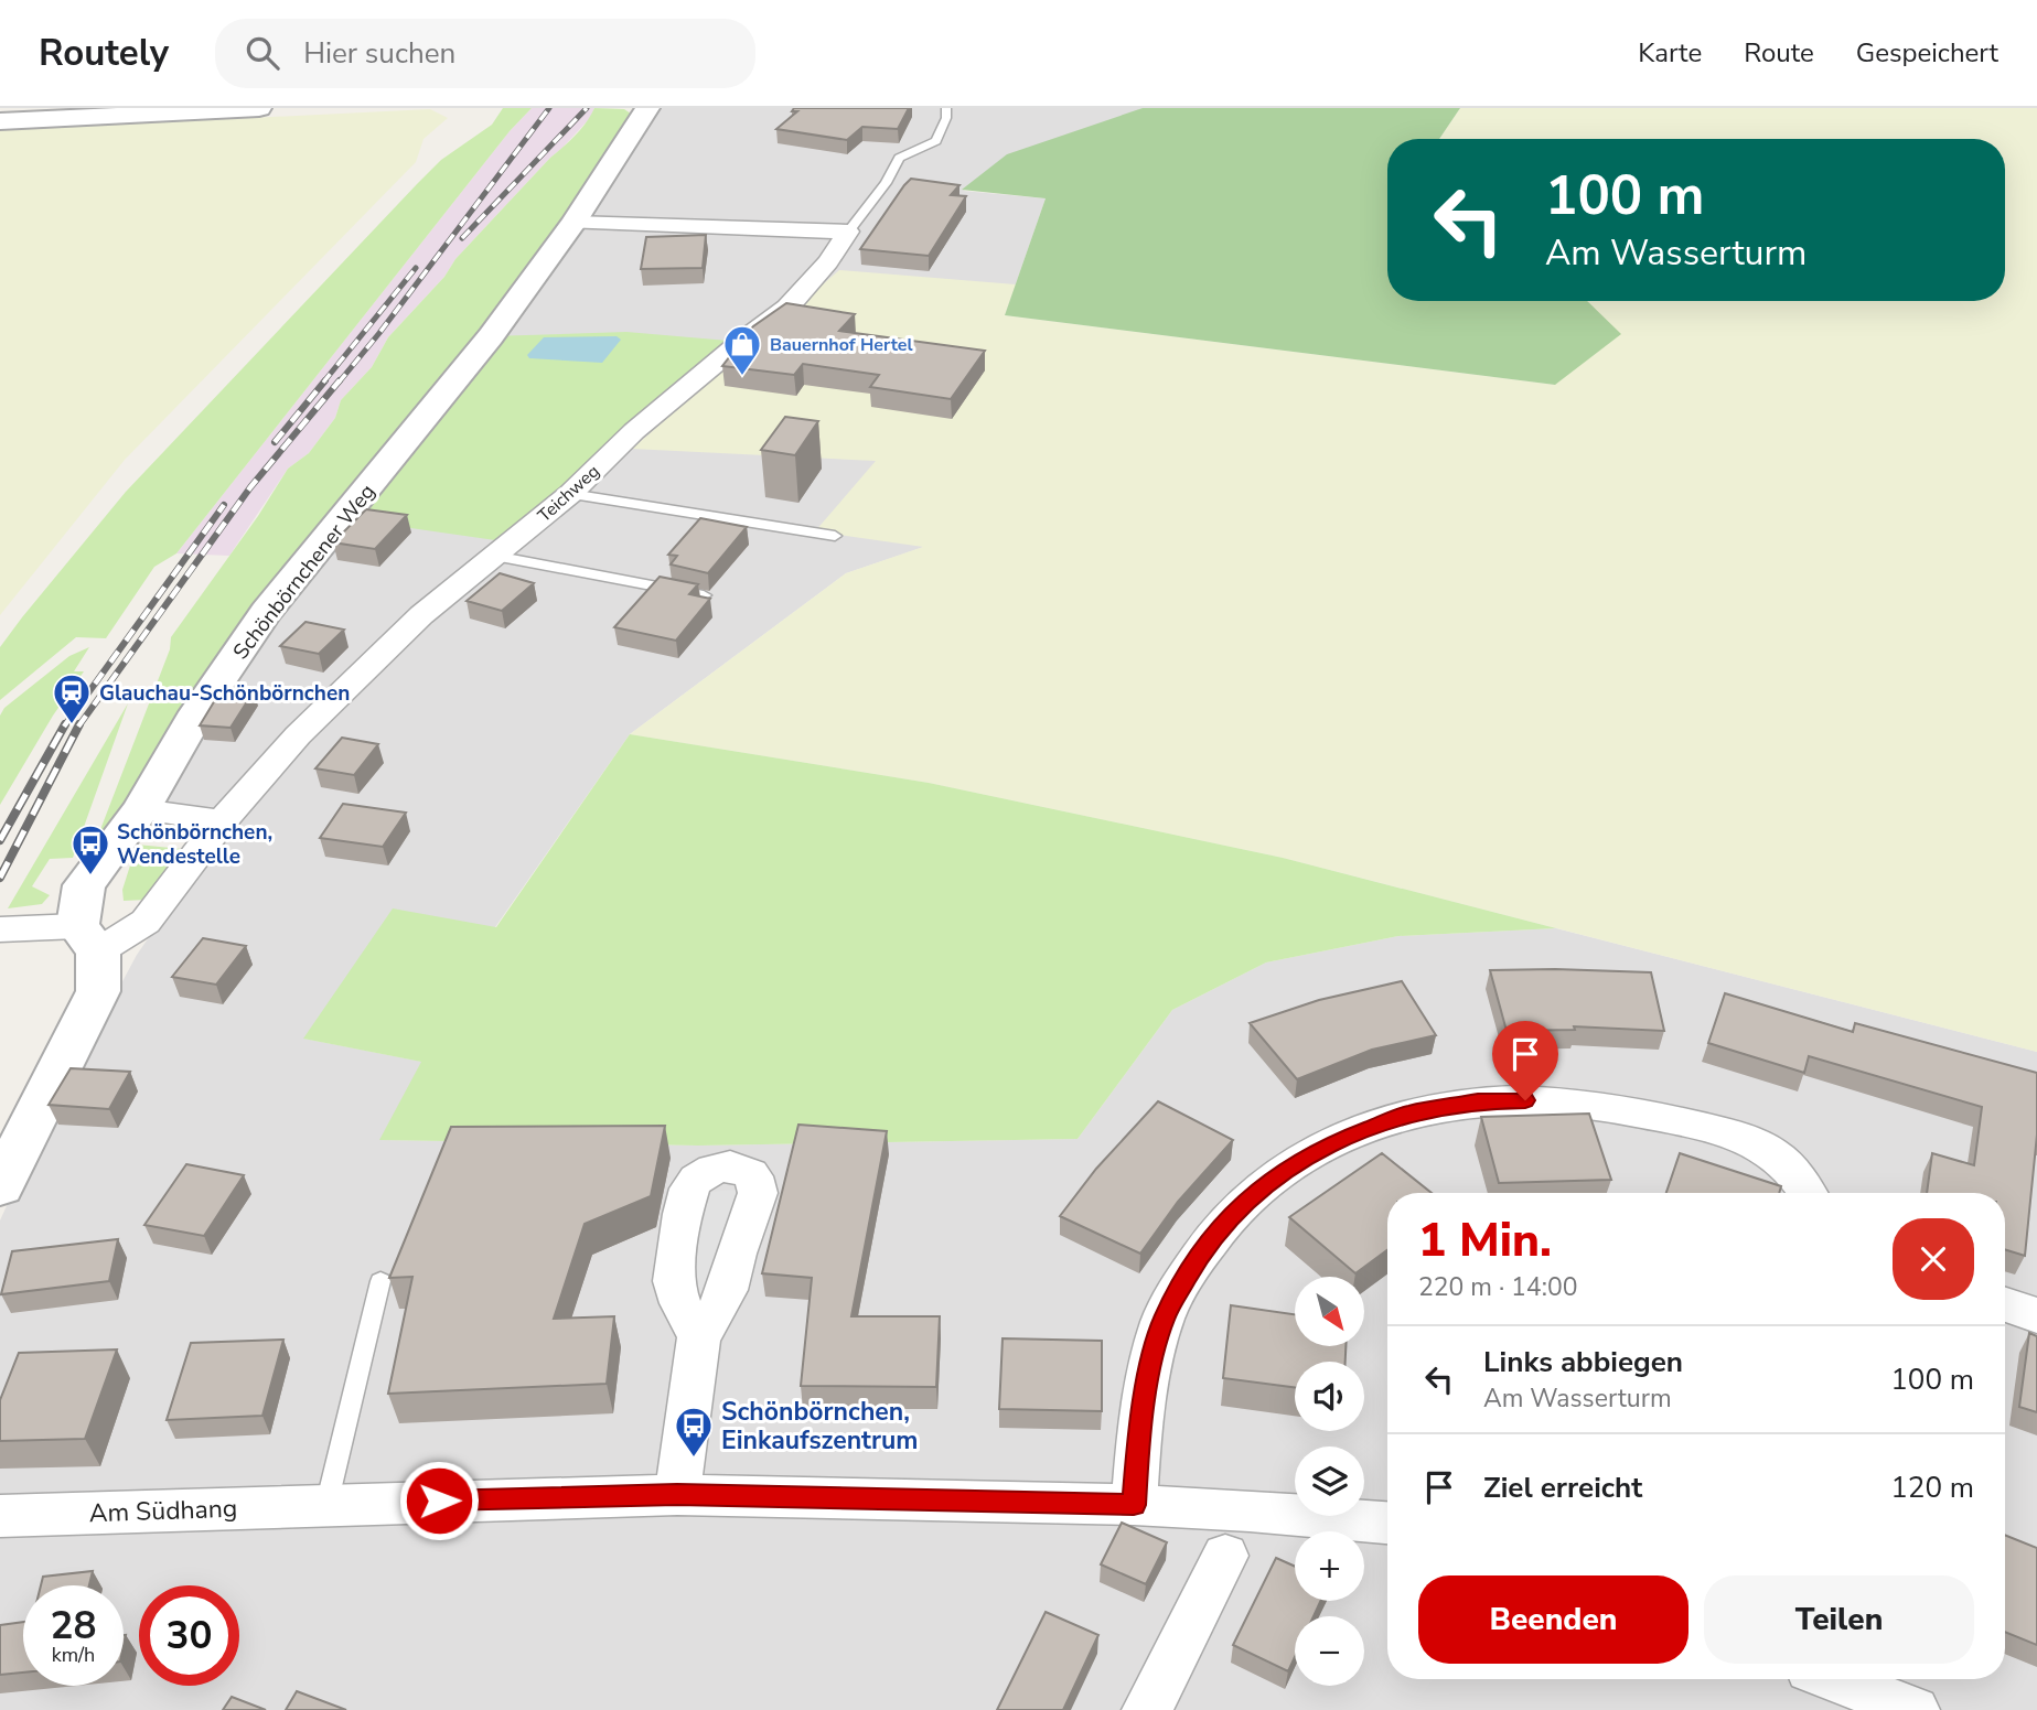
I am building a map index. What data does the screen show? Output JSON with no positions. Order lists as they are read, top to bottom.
{
  "streets": {
    "street": ["Teichweg", "Schönbörnchener Weg", "Am Südhang"]
  },
  "crossings": [
    ["Teichweg", "Schönbörnchener Weg"]
  ],
  "places": {
    "shop": ["Bauernhof Hertel"],
    "station": ["Glauchau-Schönbörnchen"],
    "bus stop": ["Schönbörnchen, Wendestelle", "Schönbörnchen, Einkaufszentrum"]
  },
  "north": "bottom right",
  "page": {
    "header": "Routely",
    "search": "Hier suchen",
    "nav": ["Karte", "Route", "Gespeichert"],
    "turn": ["100 m", "Am Wasserturm"],
    "heading": ["1 Min.", "220 m · 14:00"],
    "map_buttons": ["+", "−"],
    "list": [
      {
        "name": "Links abbiegen",
        "note": "Am Wasserturm",
        "value": "100 m"
      },
      {
        "name": "Ziel erreicht",
        "value": "120 m"
      }
    ],
    "buttons": ["Beenden", "Teilen"],
    "speed": "28 km/h",
    "limit": "30"
  }
}
